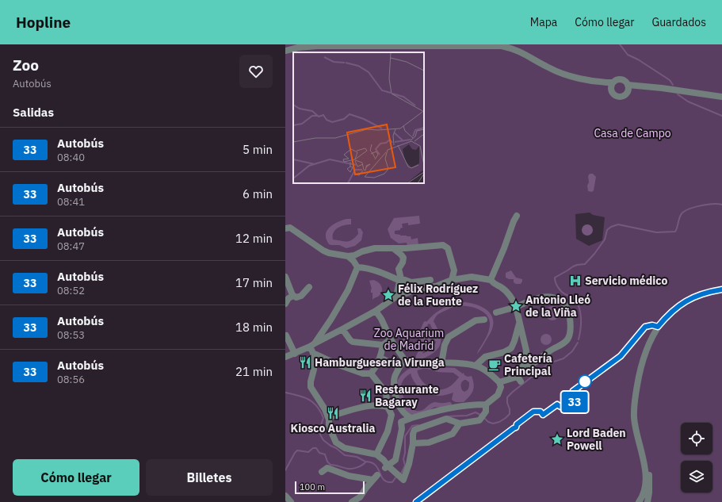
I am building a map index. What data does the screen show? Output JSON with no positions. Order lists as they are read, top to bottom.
{
  "parks": ["Casa de Campo", "Zoo Aquarium de Madrid"],
  "places": {
    "hospital": ["Servicio médico"],
    "place": ["Félix Rodríguez de la Fuente", "Antonio Lleó de la Viña", "Lord Baden Powell"],
    "restaurant": ["Hamburguesería Virunga", "Restaurante Bagaray", "Kiosco Australia"],
    "cafe": ["Cafetería Principal"]
  },
  "lines": ["bus line 33"],
  "scale_bar": "100 m",
  "page": {
    "header": "Hopline",
    "nav": ["Mapa", "Cómo llegar", "Guardados"],
    "heading": [
      ["Zoo", "Autobús"],
      "Salidas"
    ],
    "on_map": "33",
    "list": [
      {
        "mark": "33",
        "name": "Autobús",
        "note": "08:40",
        "value": "5 min"
      },
      {
        "mark": "33",
        "name": "Autobús",
        "note": "08:41",
        "value": "6 min"
      },
      {
        "mark": "33",
        "name": "Autobús",
        "note": "08:47",
        "value": "12 min"
      },
      {
        "mark": "33",
        "name": "Autobús",
        "note": "08:52",
        "value": "17 min"
      },
      {
        "mark": "33",
        "name": "Autobús",
        "note": "08:53",
        "value": "18 min"
      },
      {
        "mark": "33",
        "name": "Autobús",
        "note": "08:56",
        "value": "21 min"
      }
    ],
    "buttons": ["Cómo llegar", "Billetes"],
    "scale": "100 m"
  }
}
